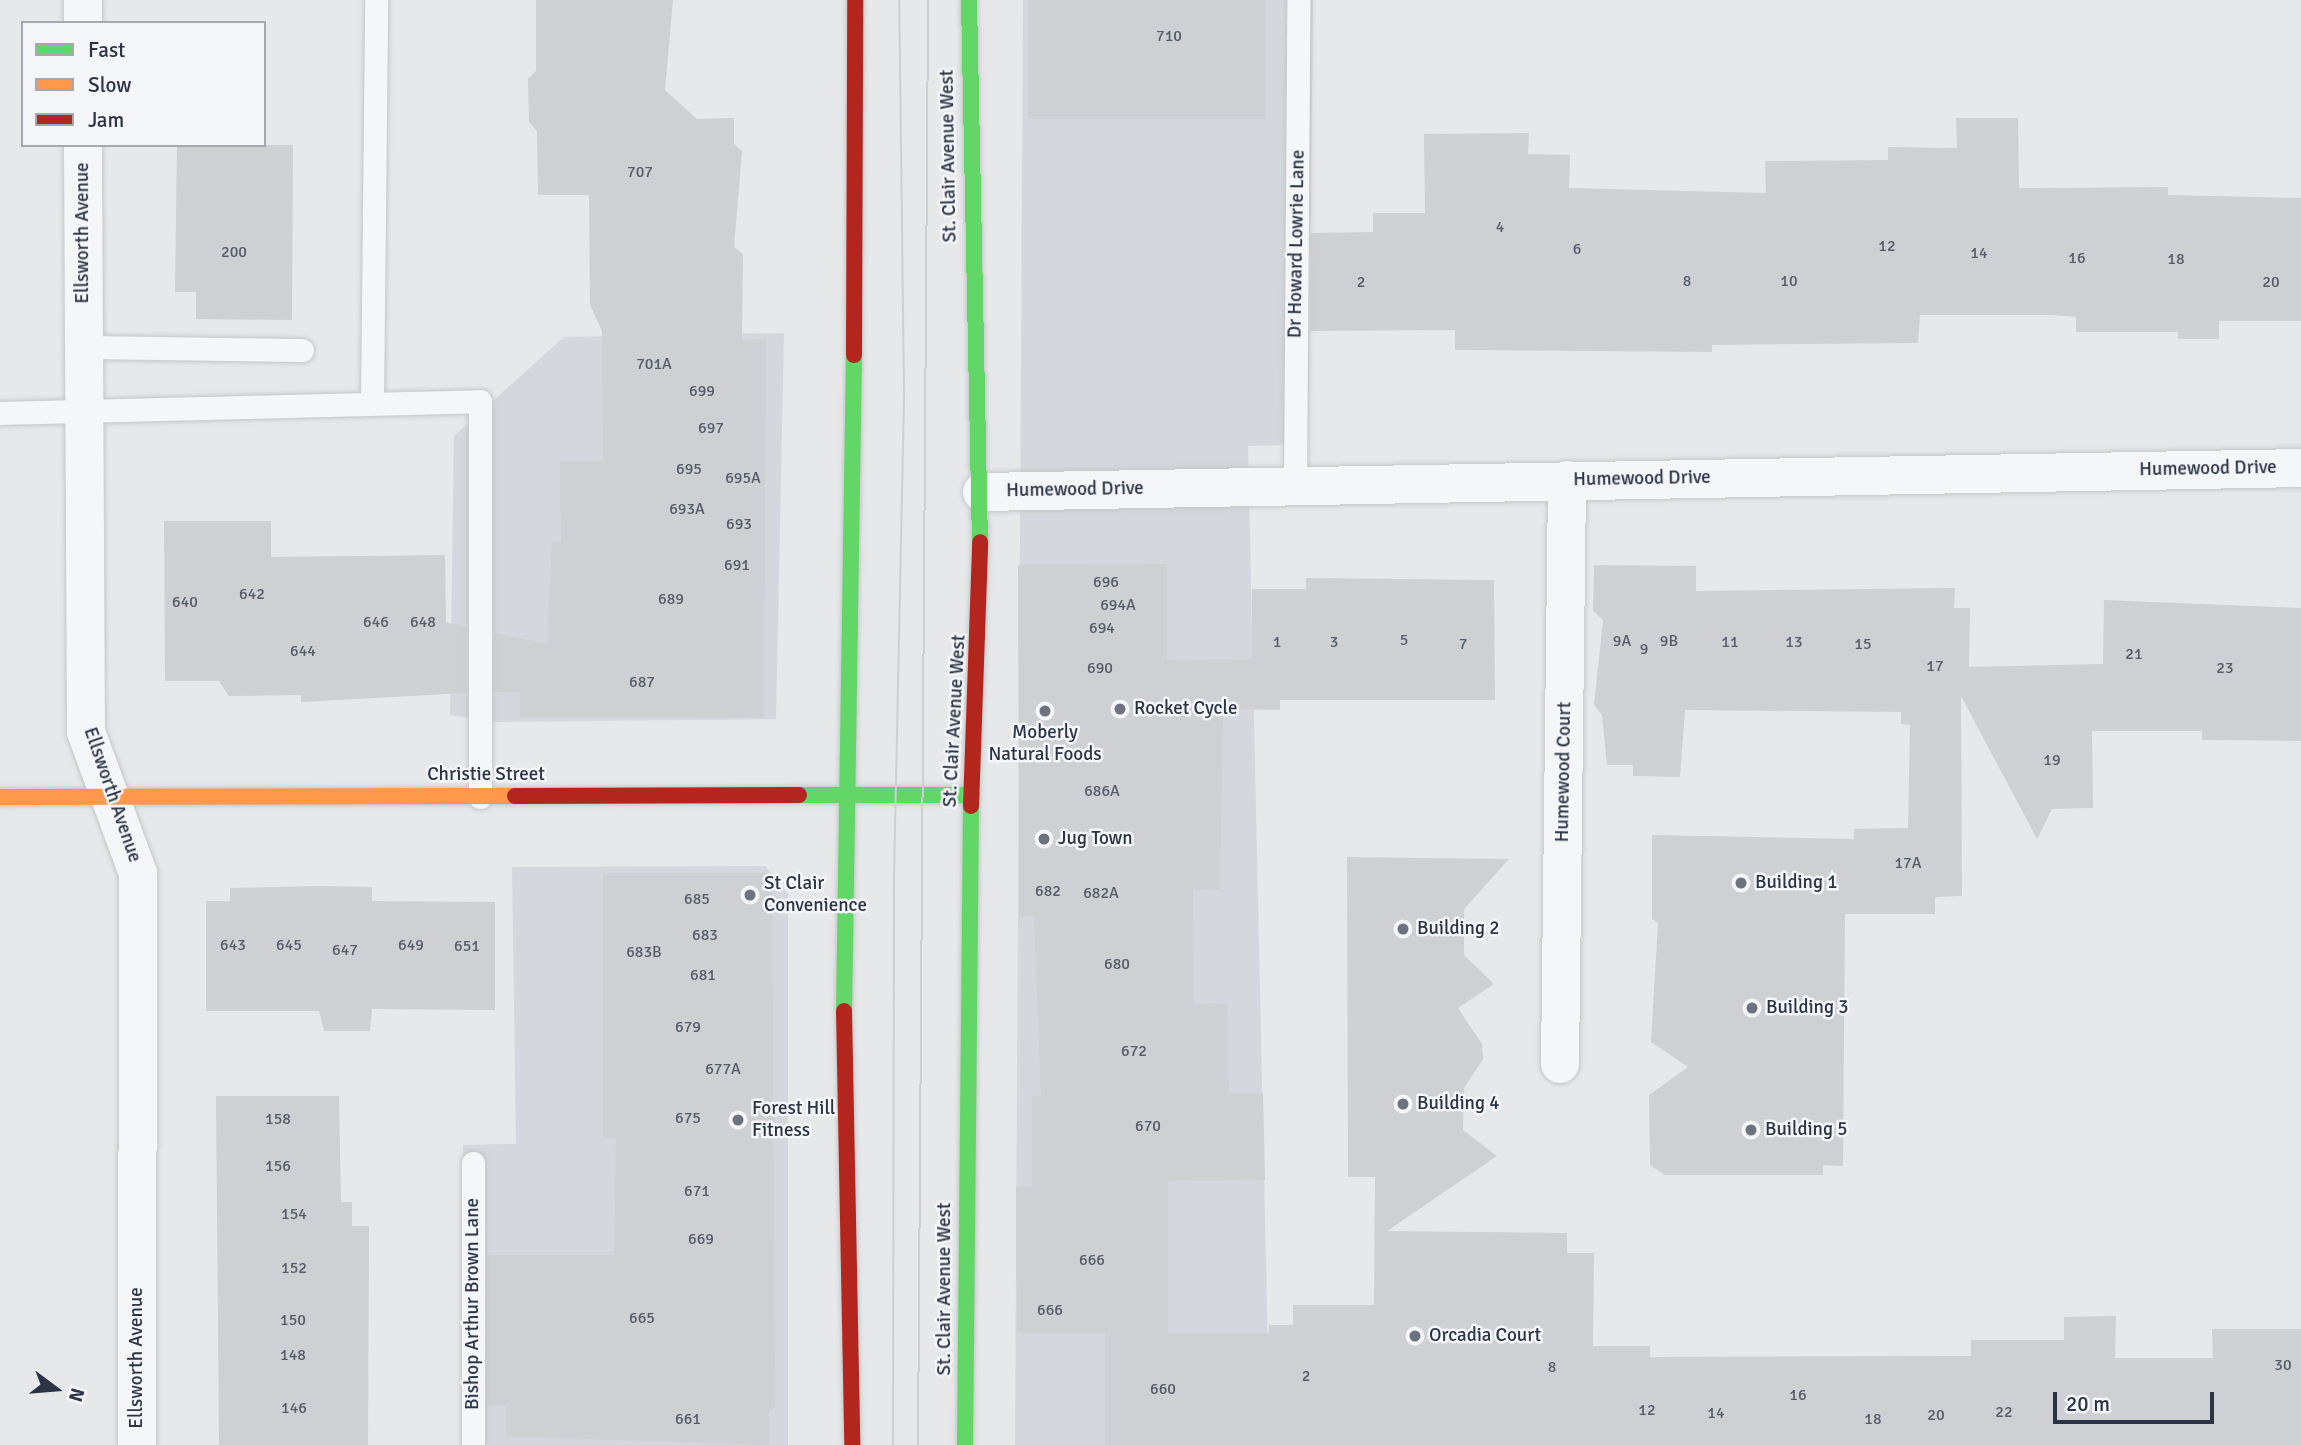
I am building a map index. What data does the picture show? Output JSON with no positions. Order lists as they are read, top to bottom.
{
  "streets": {
    "main road": ["St. Clair Avenue West", "Christie Street"],
    "street": ["Ellsworth Avenue", "Humewood Drive", "Humewood Court"],
    "lane": ["Dr Howard Lowrie Lane", "Bishop Arthur Brown Lane"]
  },
  "crossings": [
    ["St. Clair Avenue West", "Humewood Drive"],
    ["St. Clair Avenue West", "Christie Street"],
    ["Ellsworth Avenue", "Christie Street"],
    ["Dr Howard Lowrie Lane", "Humewood Drive"],
    ["Humewood Drive", "Humewood Court"]
  ],
  "places": [
    "Rocket Cycle",
    "Moberly Natural Foods",
    "Jug Town",
    "Building 1",
    "St Clair Convenience",
    "Building 2",
    "Building 3",
    "Building 4",
    "Forest Hill Fitness",
    "Building 5",
    "Orcadia Court"
  ],
  "house_numbers": [
    "710",
    "707",
    "4",
    "12",
    "6",
    "200",
    "14",
    "16",
    "18",
    "8",
    "10",
    "2",
    "20",
    "701A",
    "699",
    "697",
    "695",
    "695A",
    "693A",
    "693",
    "691",
    "696",
    "642",
    "689",
    "640",
    "694A",
    "646",
    "648",
    "694",
    "5",
    "9A",
    "9B",
    "1",
    "3",
    "11",
    "13",
    "7",
    "15",
    "9",
    "644",
    "21",
    "17",
    "690",
    "23",
    "687",
    "19",
    "686A",
    "17A",
    "682",
    "682A",
    "685",
    "683",
    "643",
    "645",
    "649",
    "651",
    "647",
    "683B",
    "680",
    "681",
    "679",
    "672",
    "677A",
    "675",
    "158",
    "670",
    "156",
    "671",
    "154",
    "669",
    "666",
    "152",
    "666",
    "665",
    "150",
    "148",
    "30",
    "8",
    "2",
    "660",
    "16",
    "146",
    "12",
    "22",
    "14",
    "20",
    "661",
    "18"
  ],
  "legend": ["Fast", "Slow", "Jam"],
  "scale_bar": "20 m",
  "north": "right"
}
